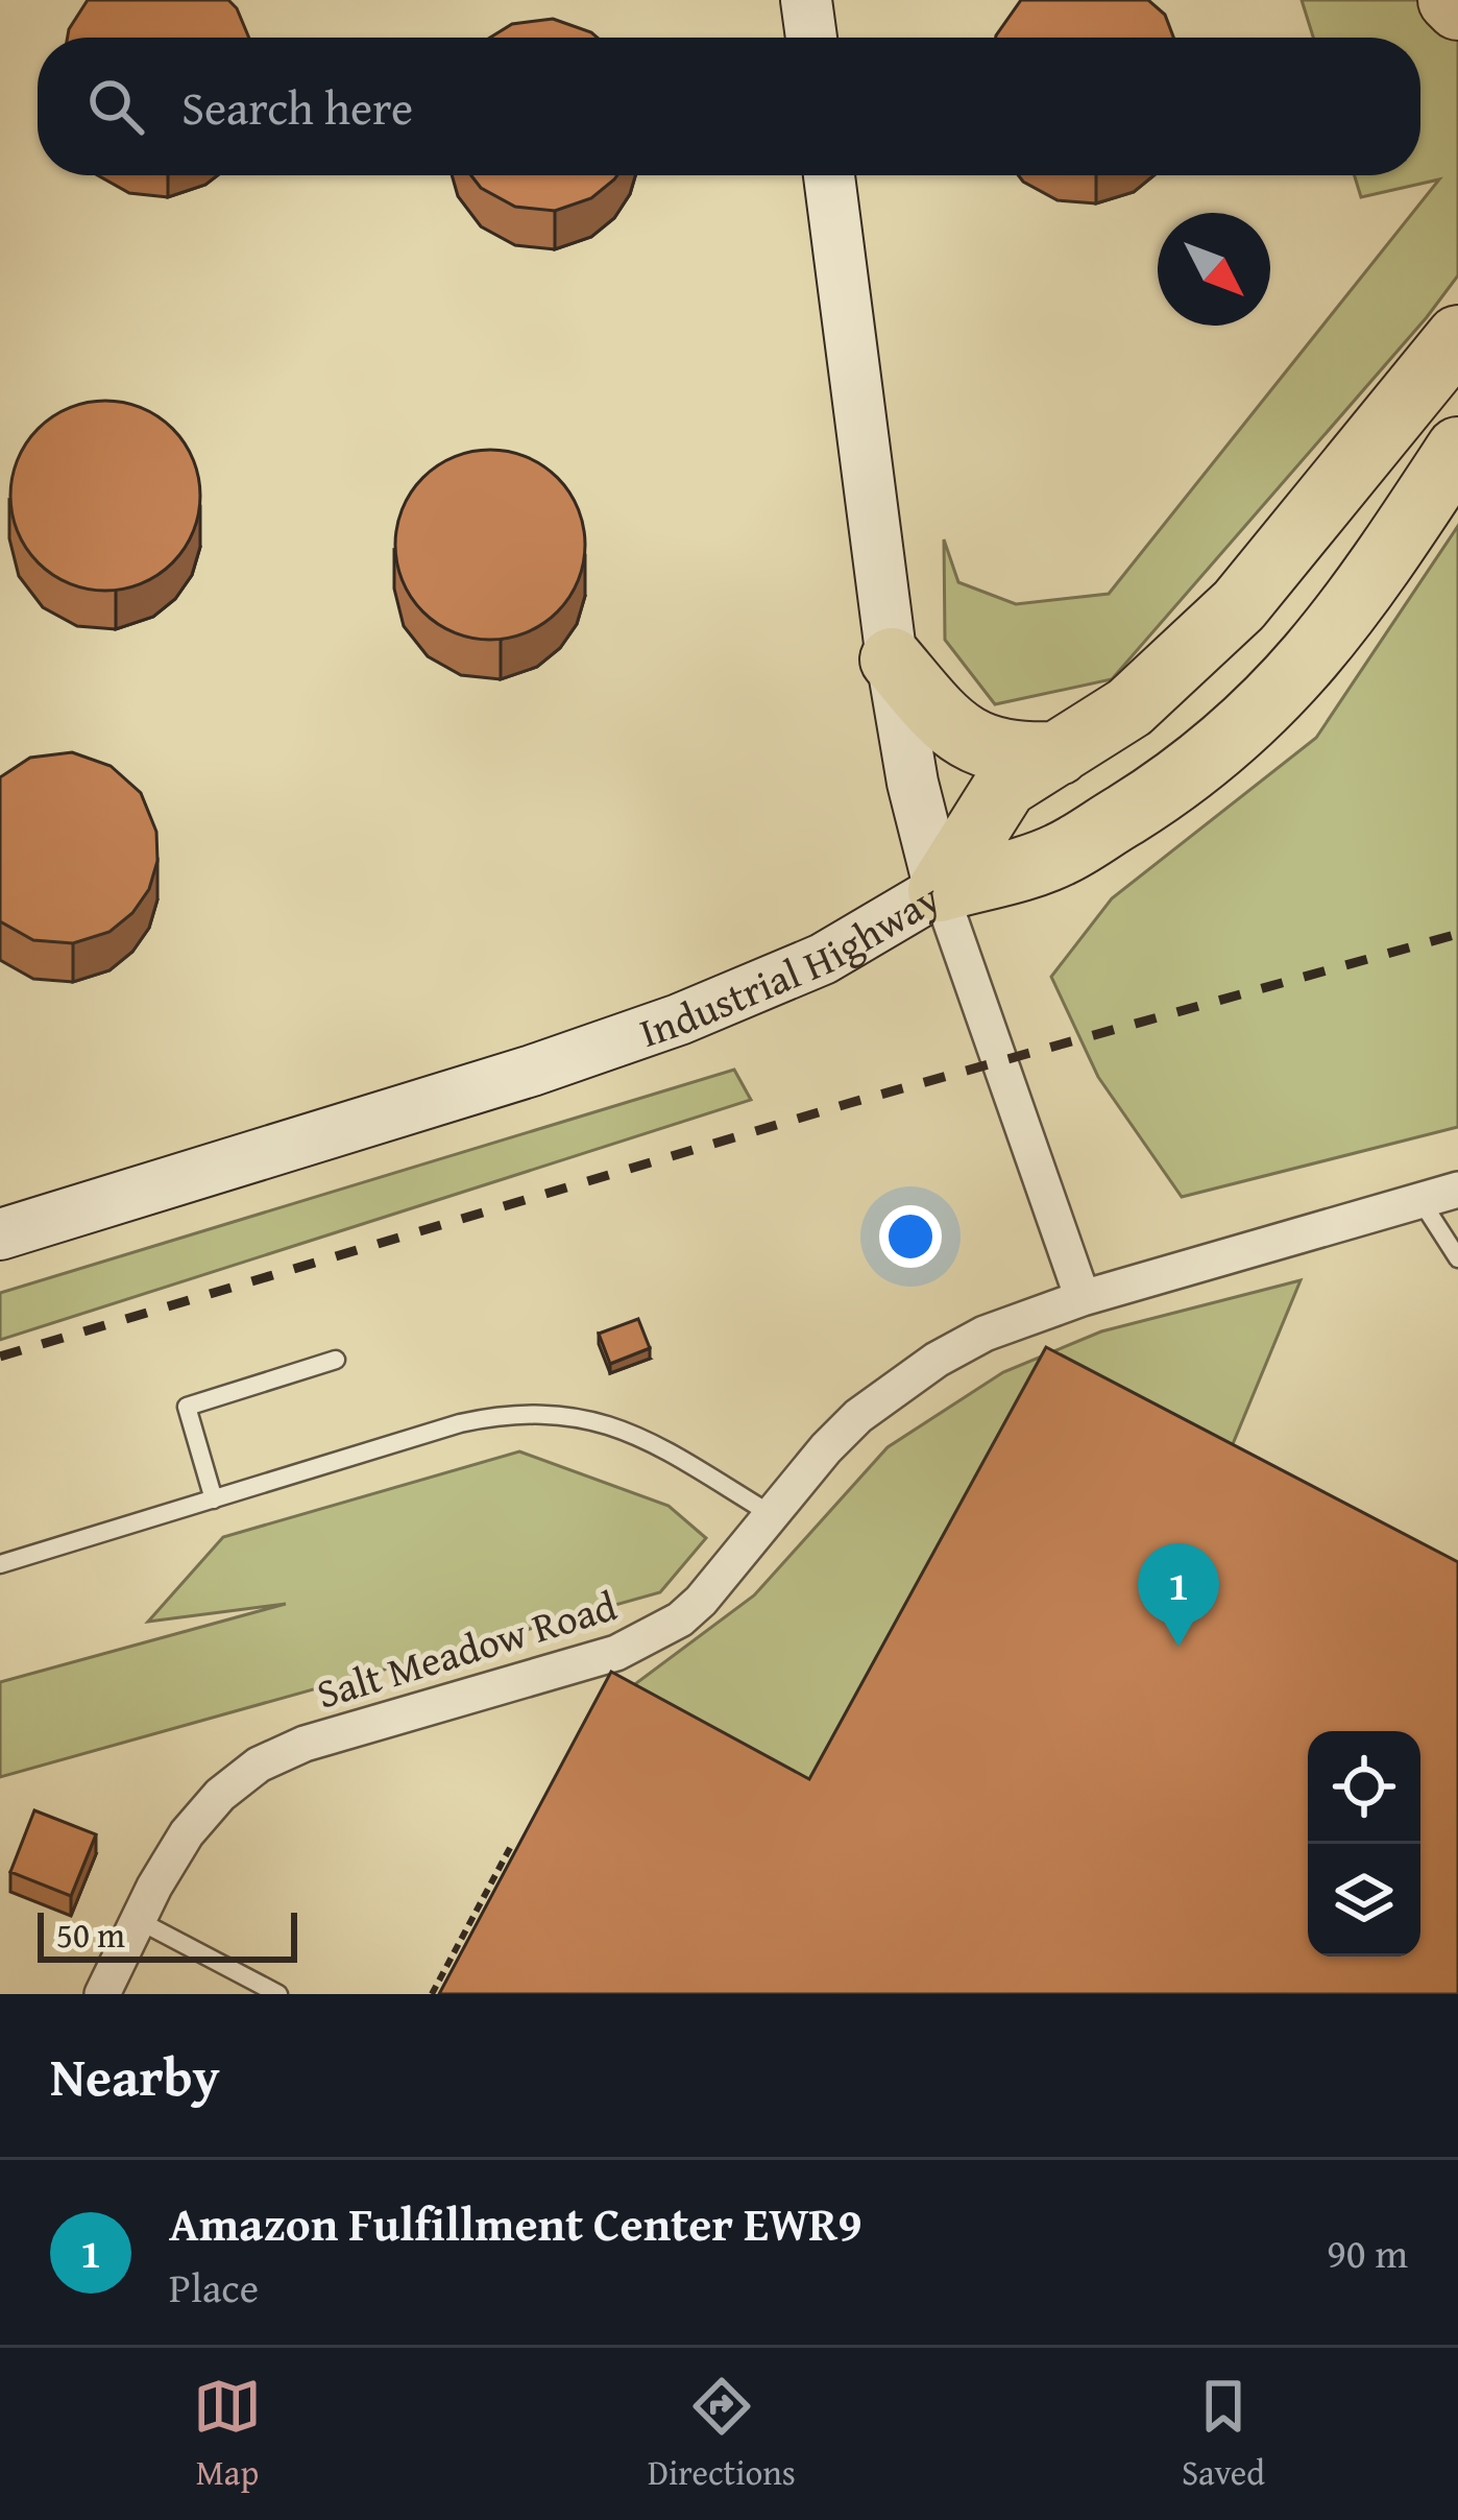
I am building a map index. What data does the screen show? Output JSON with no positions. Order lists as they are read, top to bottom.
{
  "streets": {
    "main road": ["Industrial Highway"],
    "street": ["Salt Meadow Road"]
  },
  "scale_bar": "50 m",
  "north": "bottom right",
  "page": {
    "search": "Search here",
    "pins": "1",
    "scale": "50 m",
    "heading": "Nearby",
    "list": [
      {
        "mark": "1",
        "name": "Amazon Fulfillment Center EWR9",
        "note": "Place",
        "value": "90 m"
      }
    ],
    "nav": ["Map", "Directions", "Saved"]
  }
}
